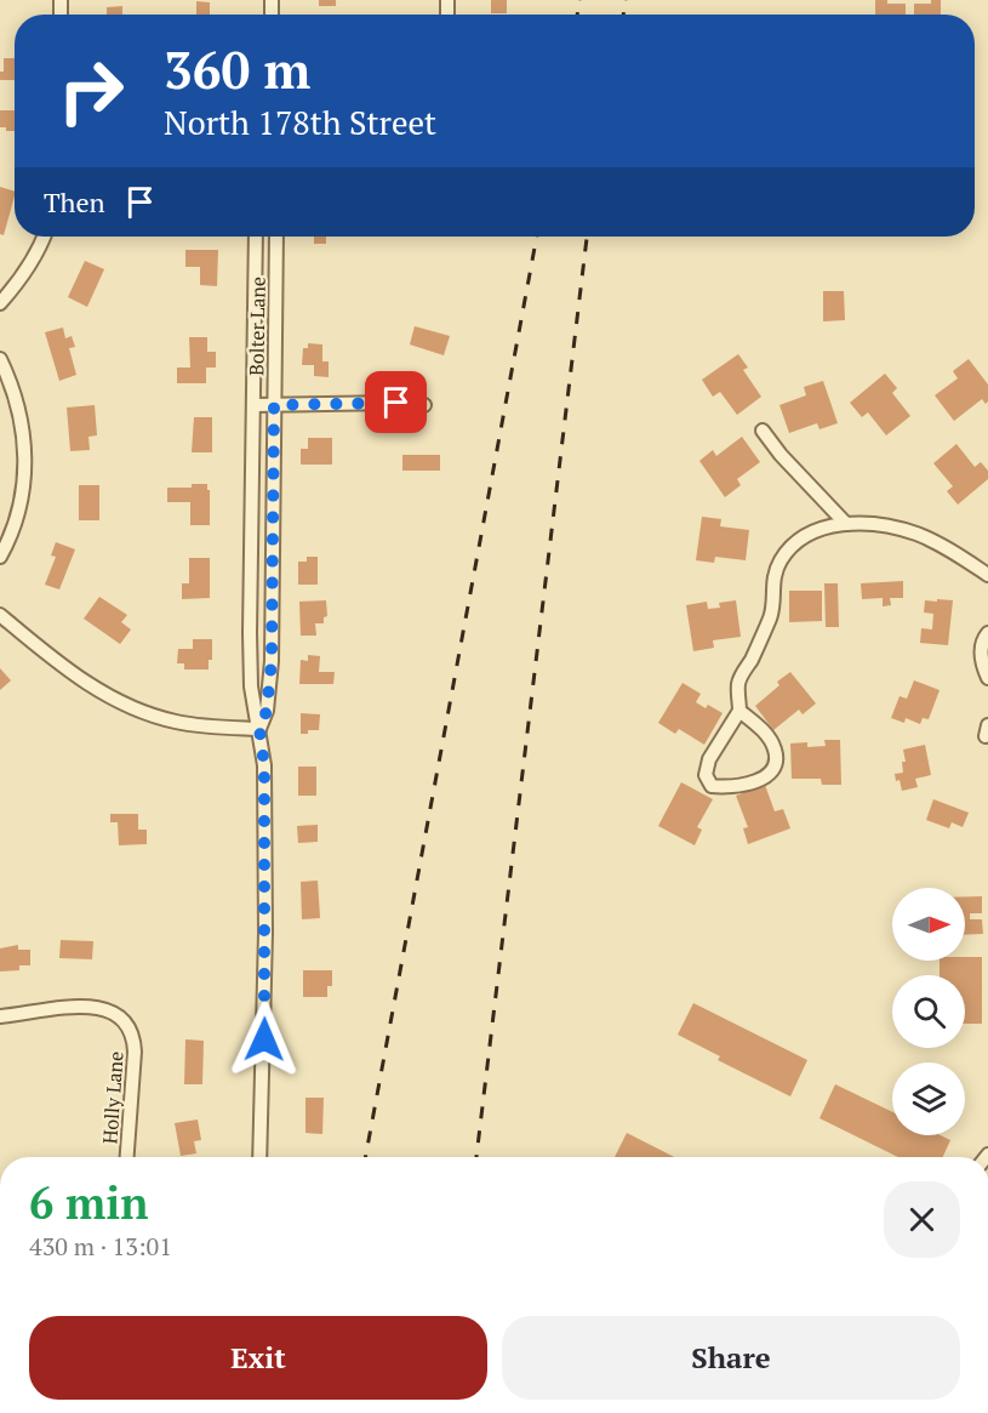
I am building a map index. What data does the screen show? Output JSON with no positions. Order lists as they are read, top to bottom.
{
  "streets": {
    "street": ["Bolter Lane", "Holly Lane"]
  },
  "north": "right",
  "page": {
    "turn": ["360 m", "North 178th Street"],
    "then": "Then",
    "heading": ["6 min", "430 m · 13:01"],
    "buttons": ["Exit", "Share"]
  }
}
